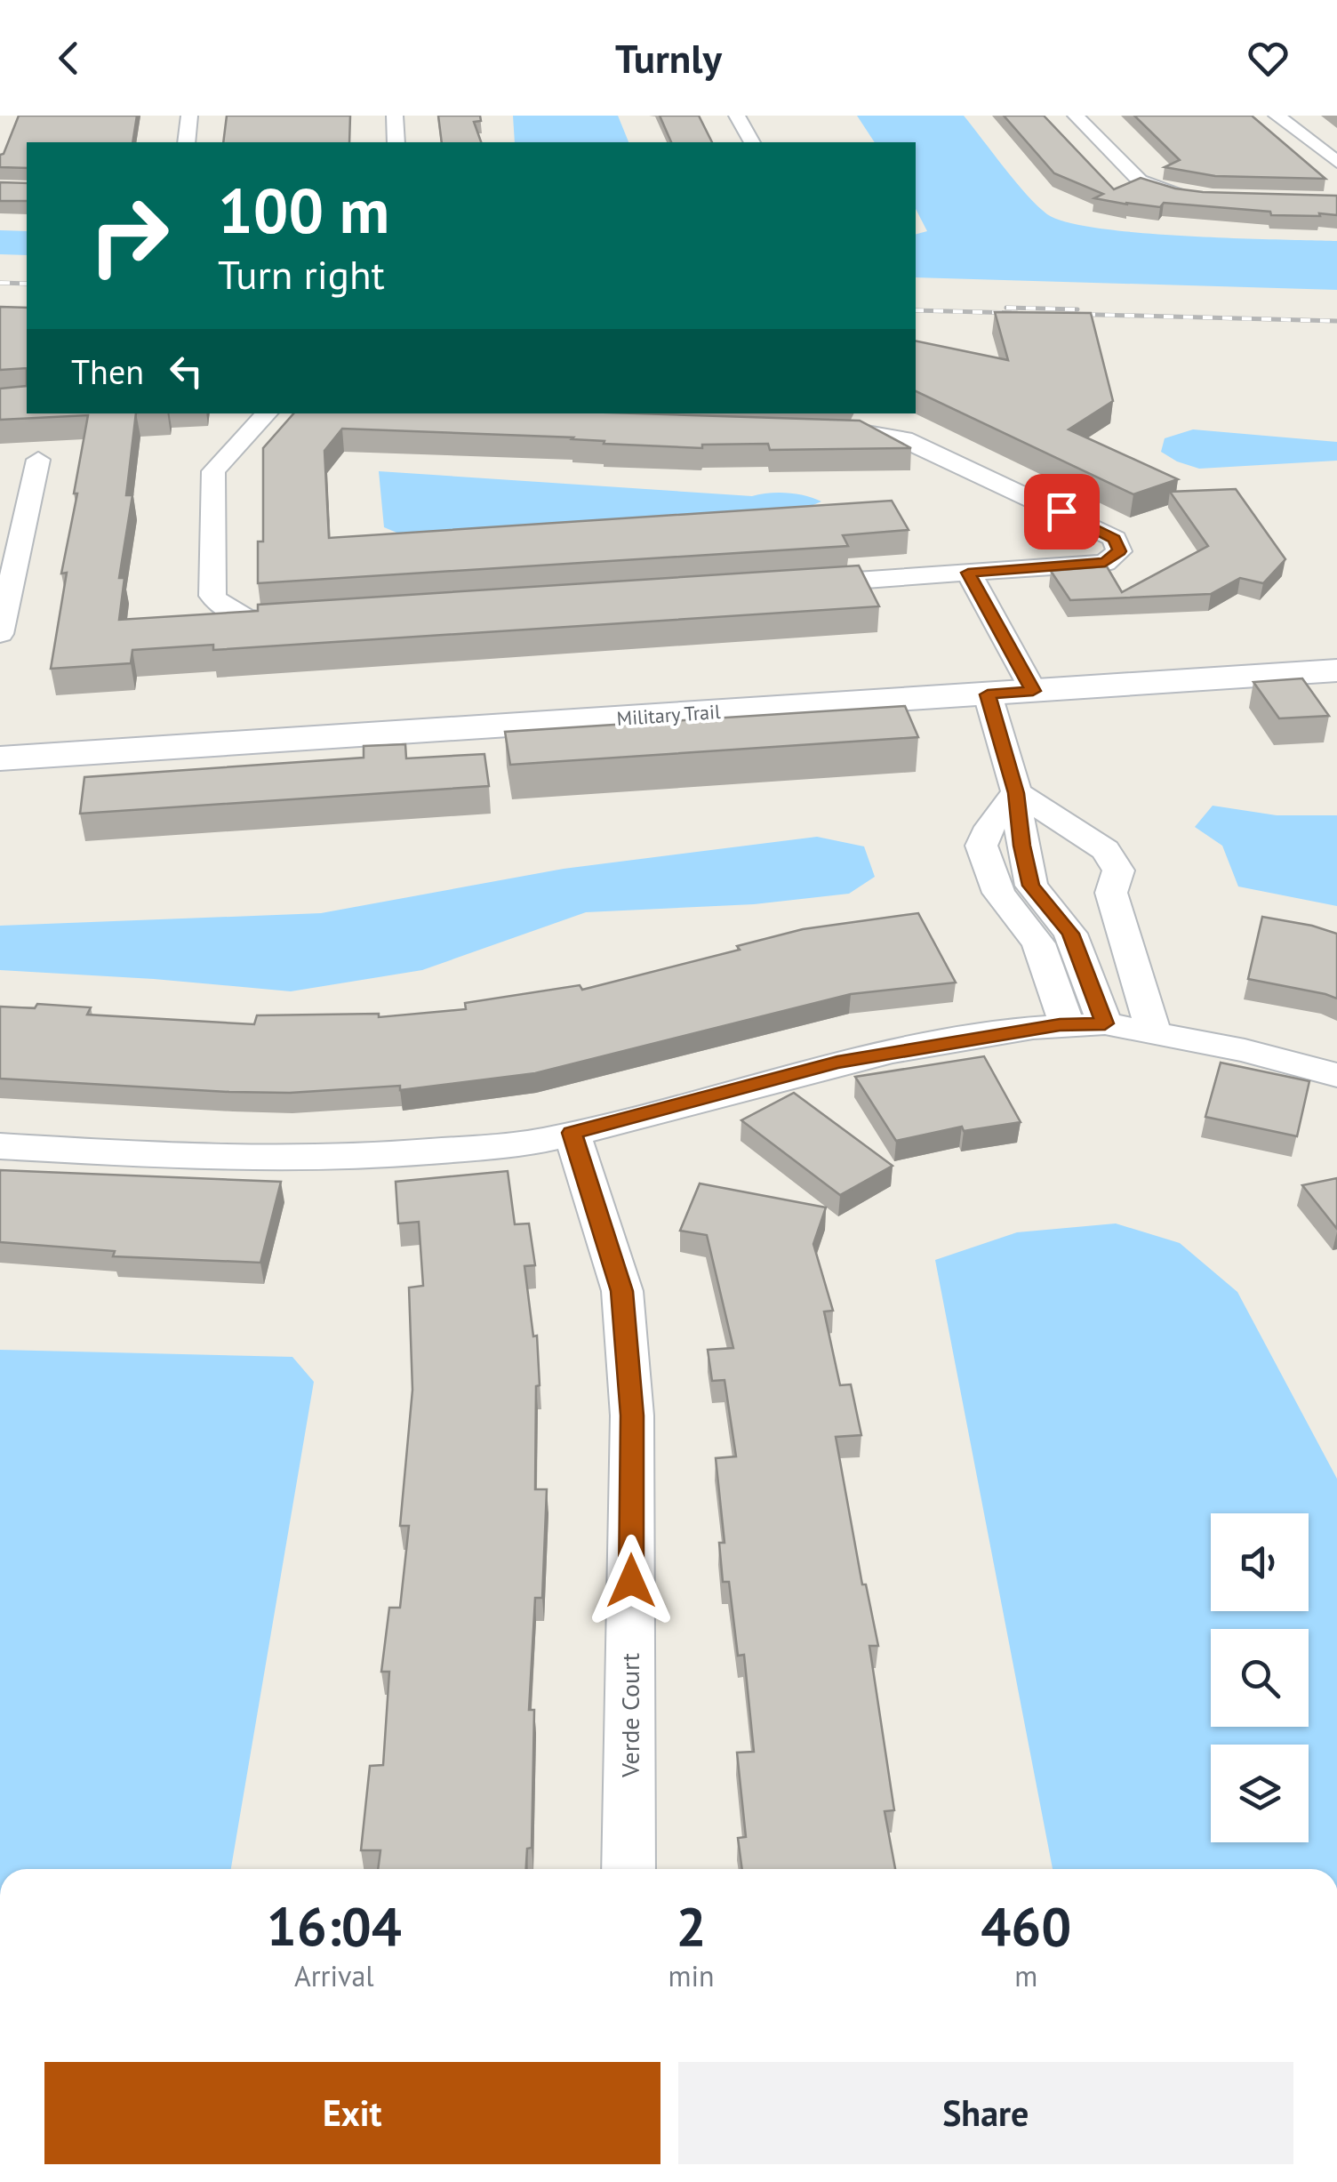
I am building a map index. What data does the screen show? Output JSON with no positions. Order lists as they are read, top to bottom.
{
  "streets": {
    "street": ["Military Trail", "Verde Court"]
  },
  "page": {
    "header": "Turnly",
    "turn": ["100 m", "Turn right"],
    "then": "Then",
    "eta": [
      "16:04",
      "Arrival",
      "2",
      "min",
      "460",
      "m"
    ],
    "buttons": ["Exit", "Share"]
  }
}
